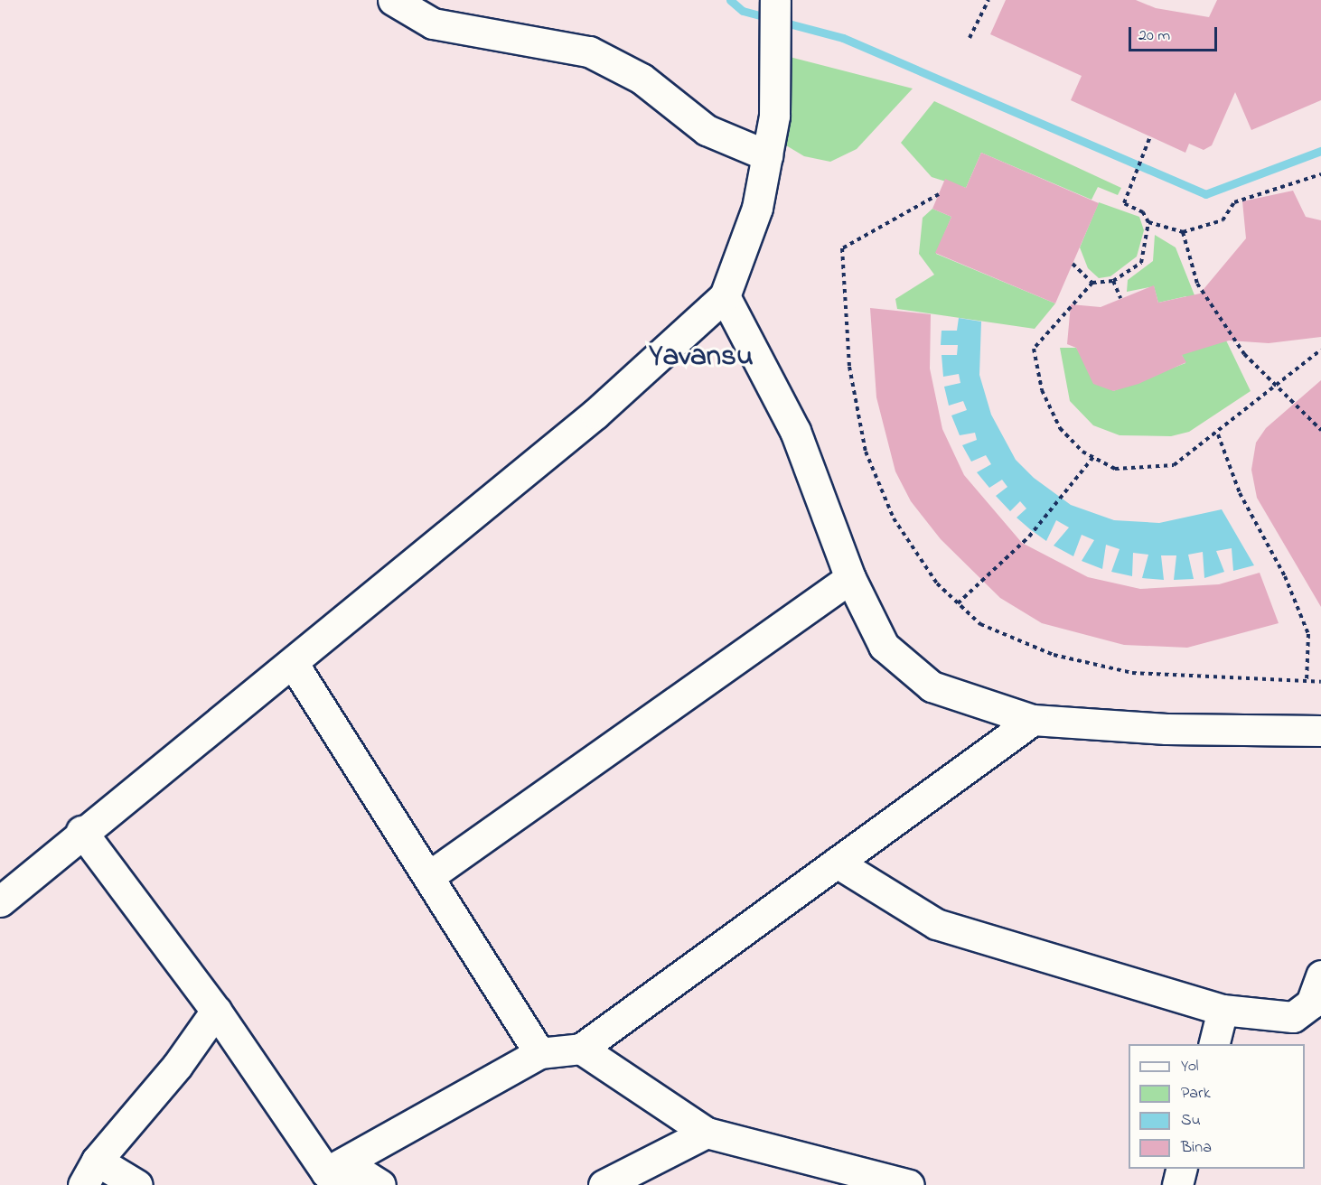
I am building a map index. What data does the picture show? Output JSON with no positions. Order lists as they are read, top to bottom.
{
  "districts": ["Yavansu"],
  "legend": [
    "Yol",
    "Park",
    "Su",
    "Bina"
  ],
  "scale_bar": "20 m"
}
